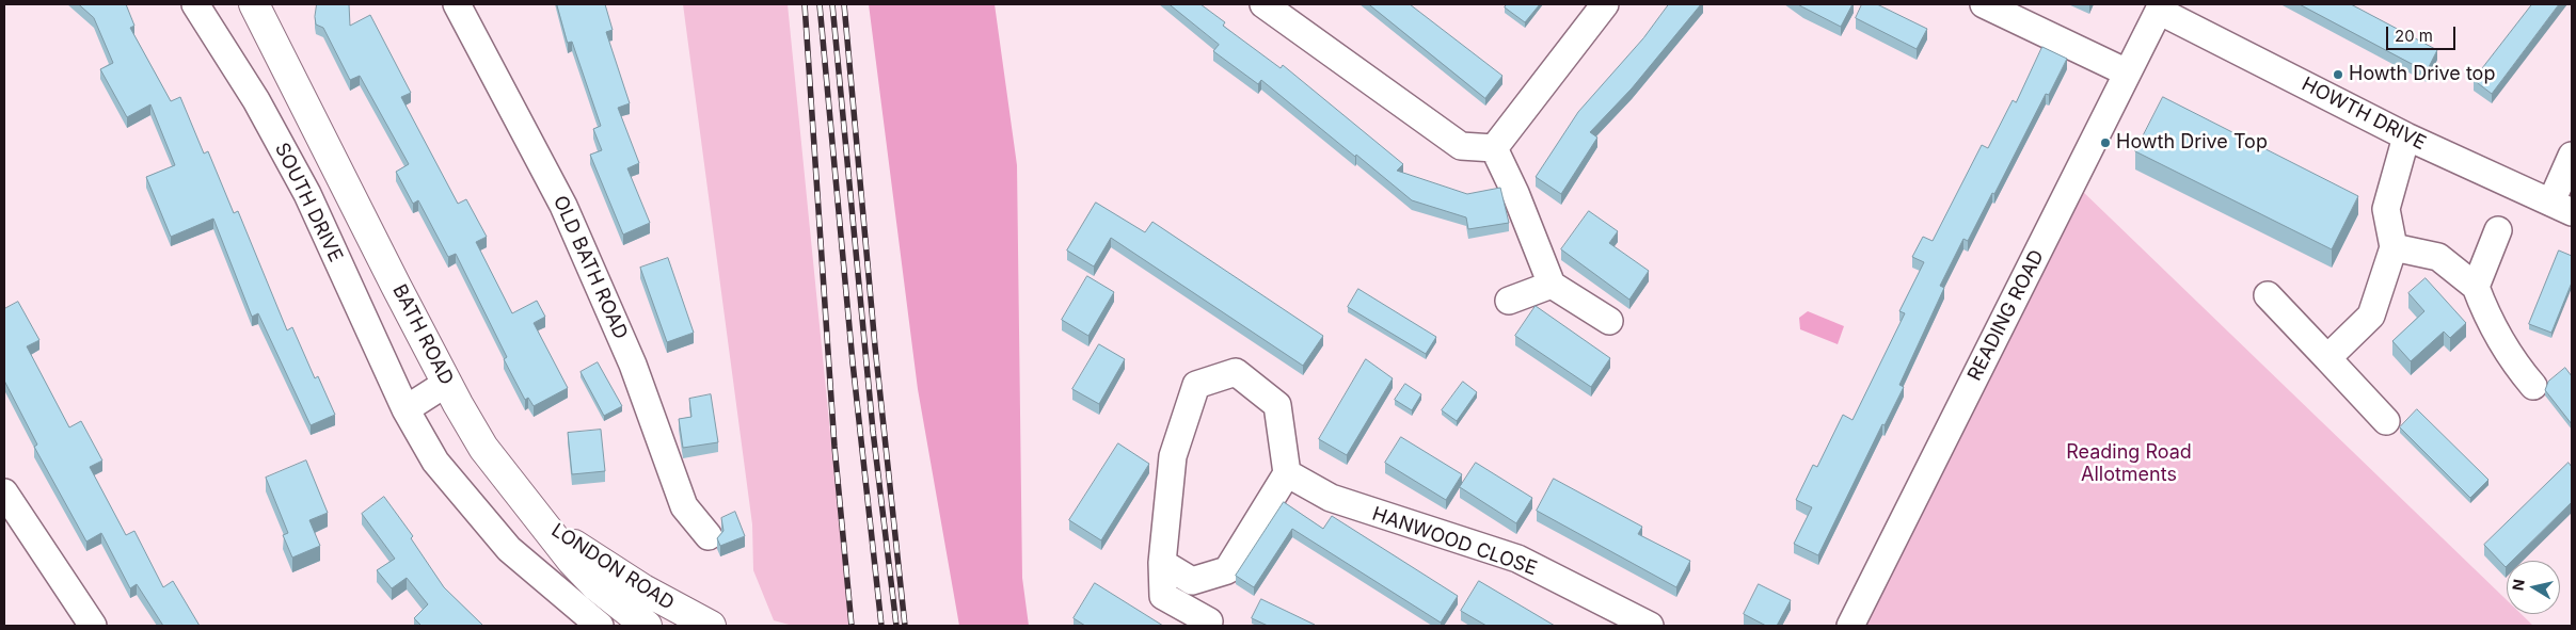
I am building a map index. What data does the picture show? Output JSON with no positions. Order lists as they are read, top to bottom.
{
  "streets": {
    "main road": ["BATH ROAD", "LONDON ROAD"],
    "street": [
      "HOWTH DRIVE",
      "SOUTH DRIVE",
      "OLD BATH ROAD",
      "READING ROAD",
      "HANWOOD CLOSE"
    ]
  },
  "crossings": [
    ["HOWTH DRIVE", "READING ROAD"],
    ["BATH ROAD", "LONDON ROAD"]
  ],
  "parks": ["Reading Road Allotments"],
  "places": ["Howth Drive top", "Howth Drive Top"],
  "scale_bar": "20 m",
  "north": "left"
}
